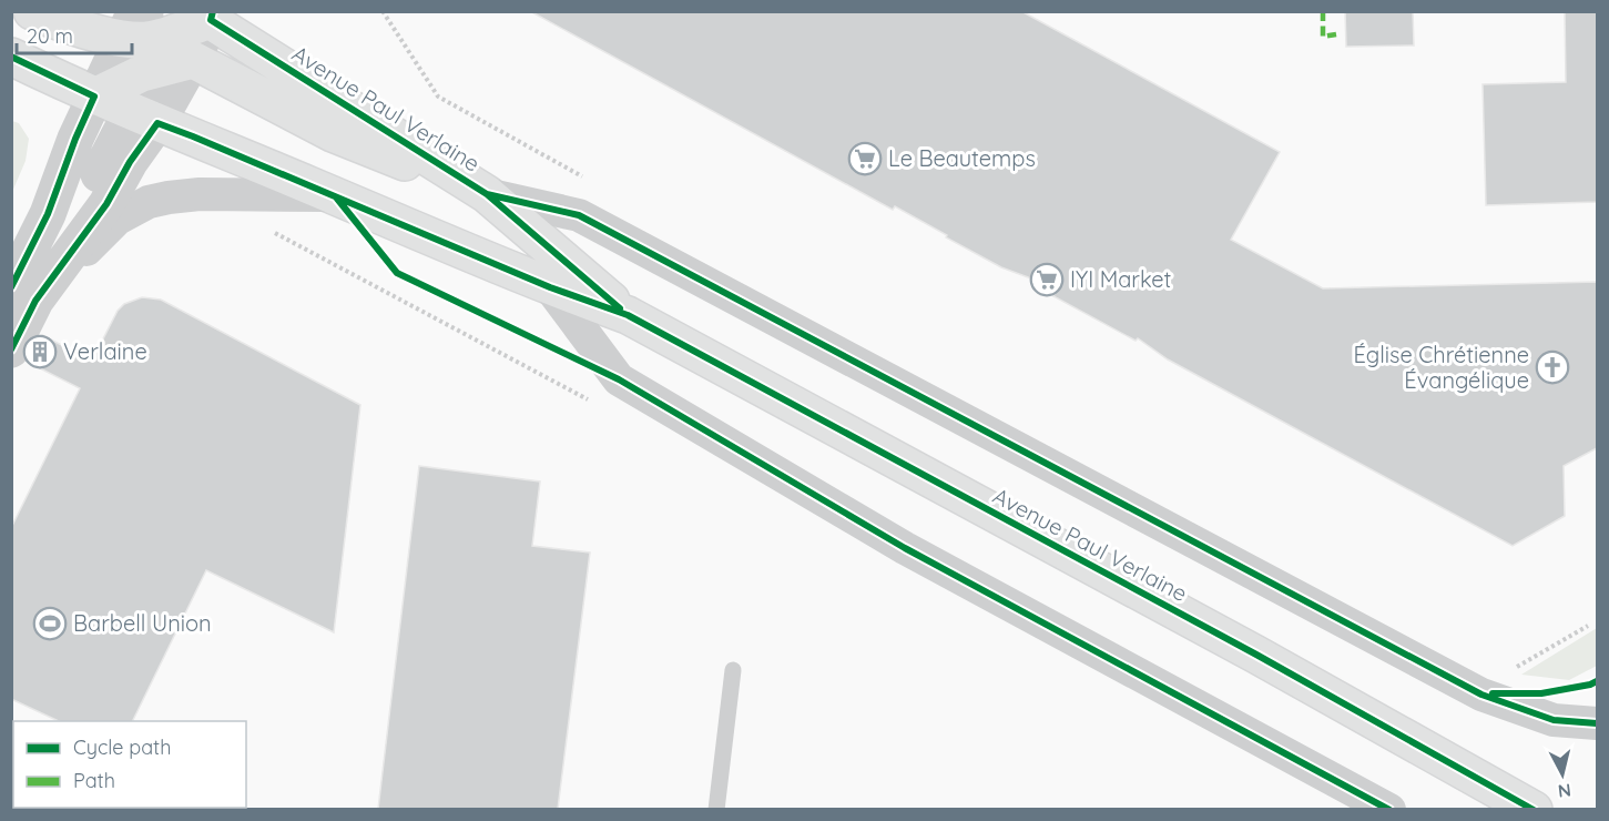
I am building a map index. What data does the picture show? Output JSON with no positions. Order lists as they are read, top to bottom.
{
  "streets": {
    "main road": ["Avenue Paul Verlaine"]
  },
  "places": {
    "supermarket": ["Le Beautemps", "IYI Market"],
    "building": ["Verlaine"],
    "church": ["Église Chrétienne Évangélique"],
    "sports": ["Barbell Union"]
  },
  "legend": ["Cycle path", "Path"],
  "scale_bar": "20 m",
  "north": "bottom"
}
